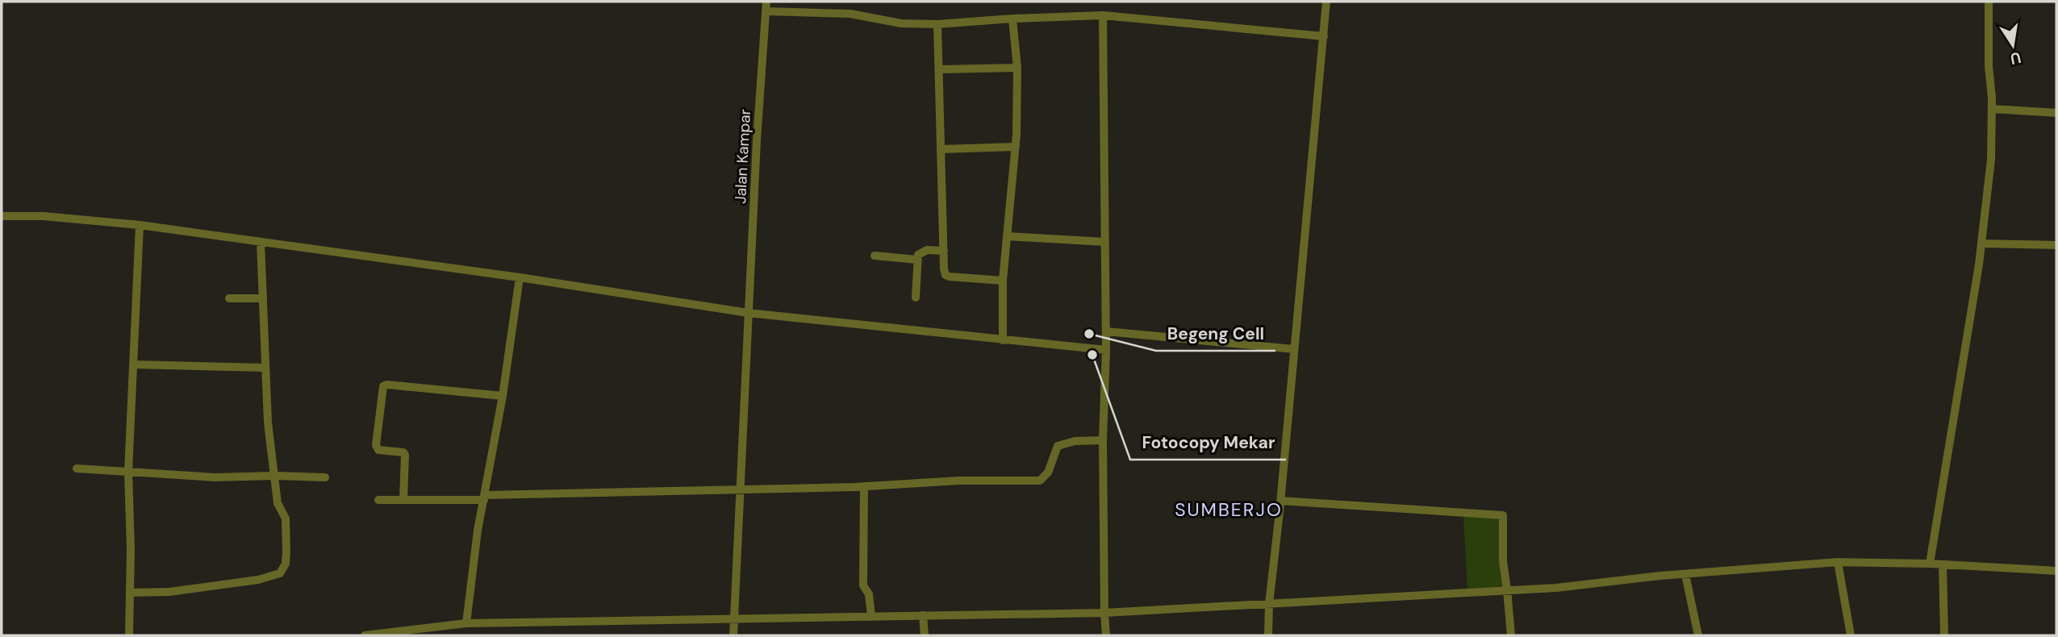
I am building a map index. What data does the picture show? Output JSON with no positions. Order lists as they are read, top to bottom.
{
  "streets": {
    "street": ["Jalan Kampar"]
  },
  "districts": ["SUMBERJO"],
  "places": ["Begeng Cell", "Fotocopy Mekar"],
  "north": "bottom"
}
